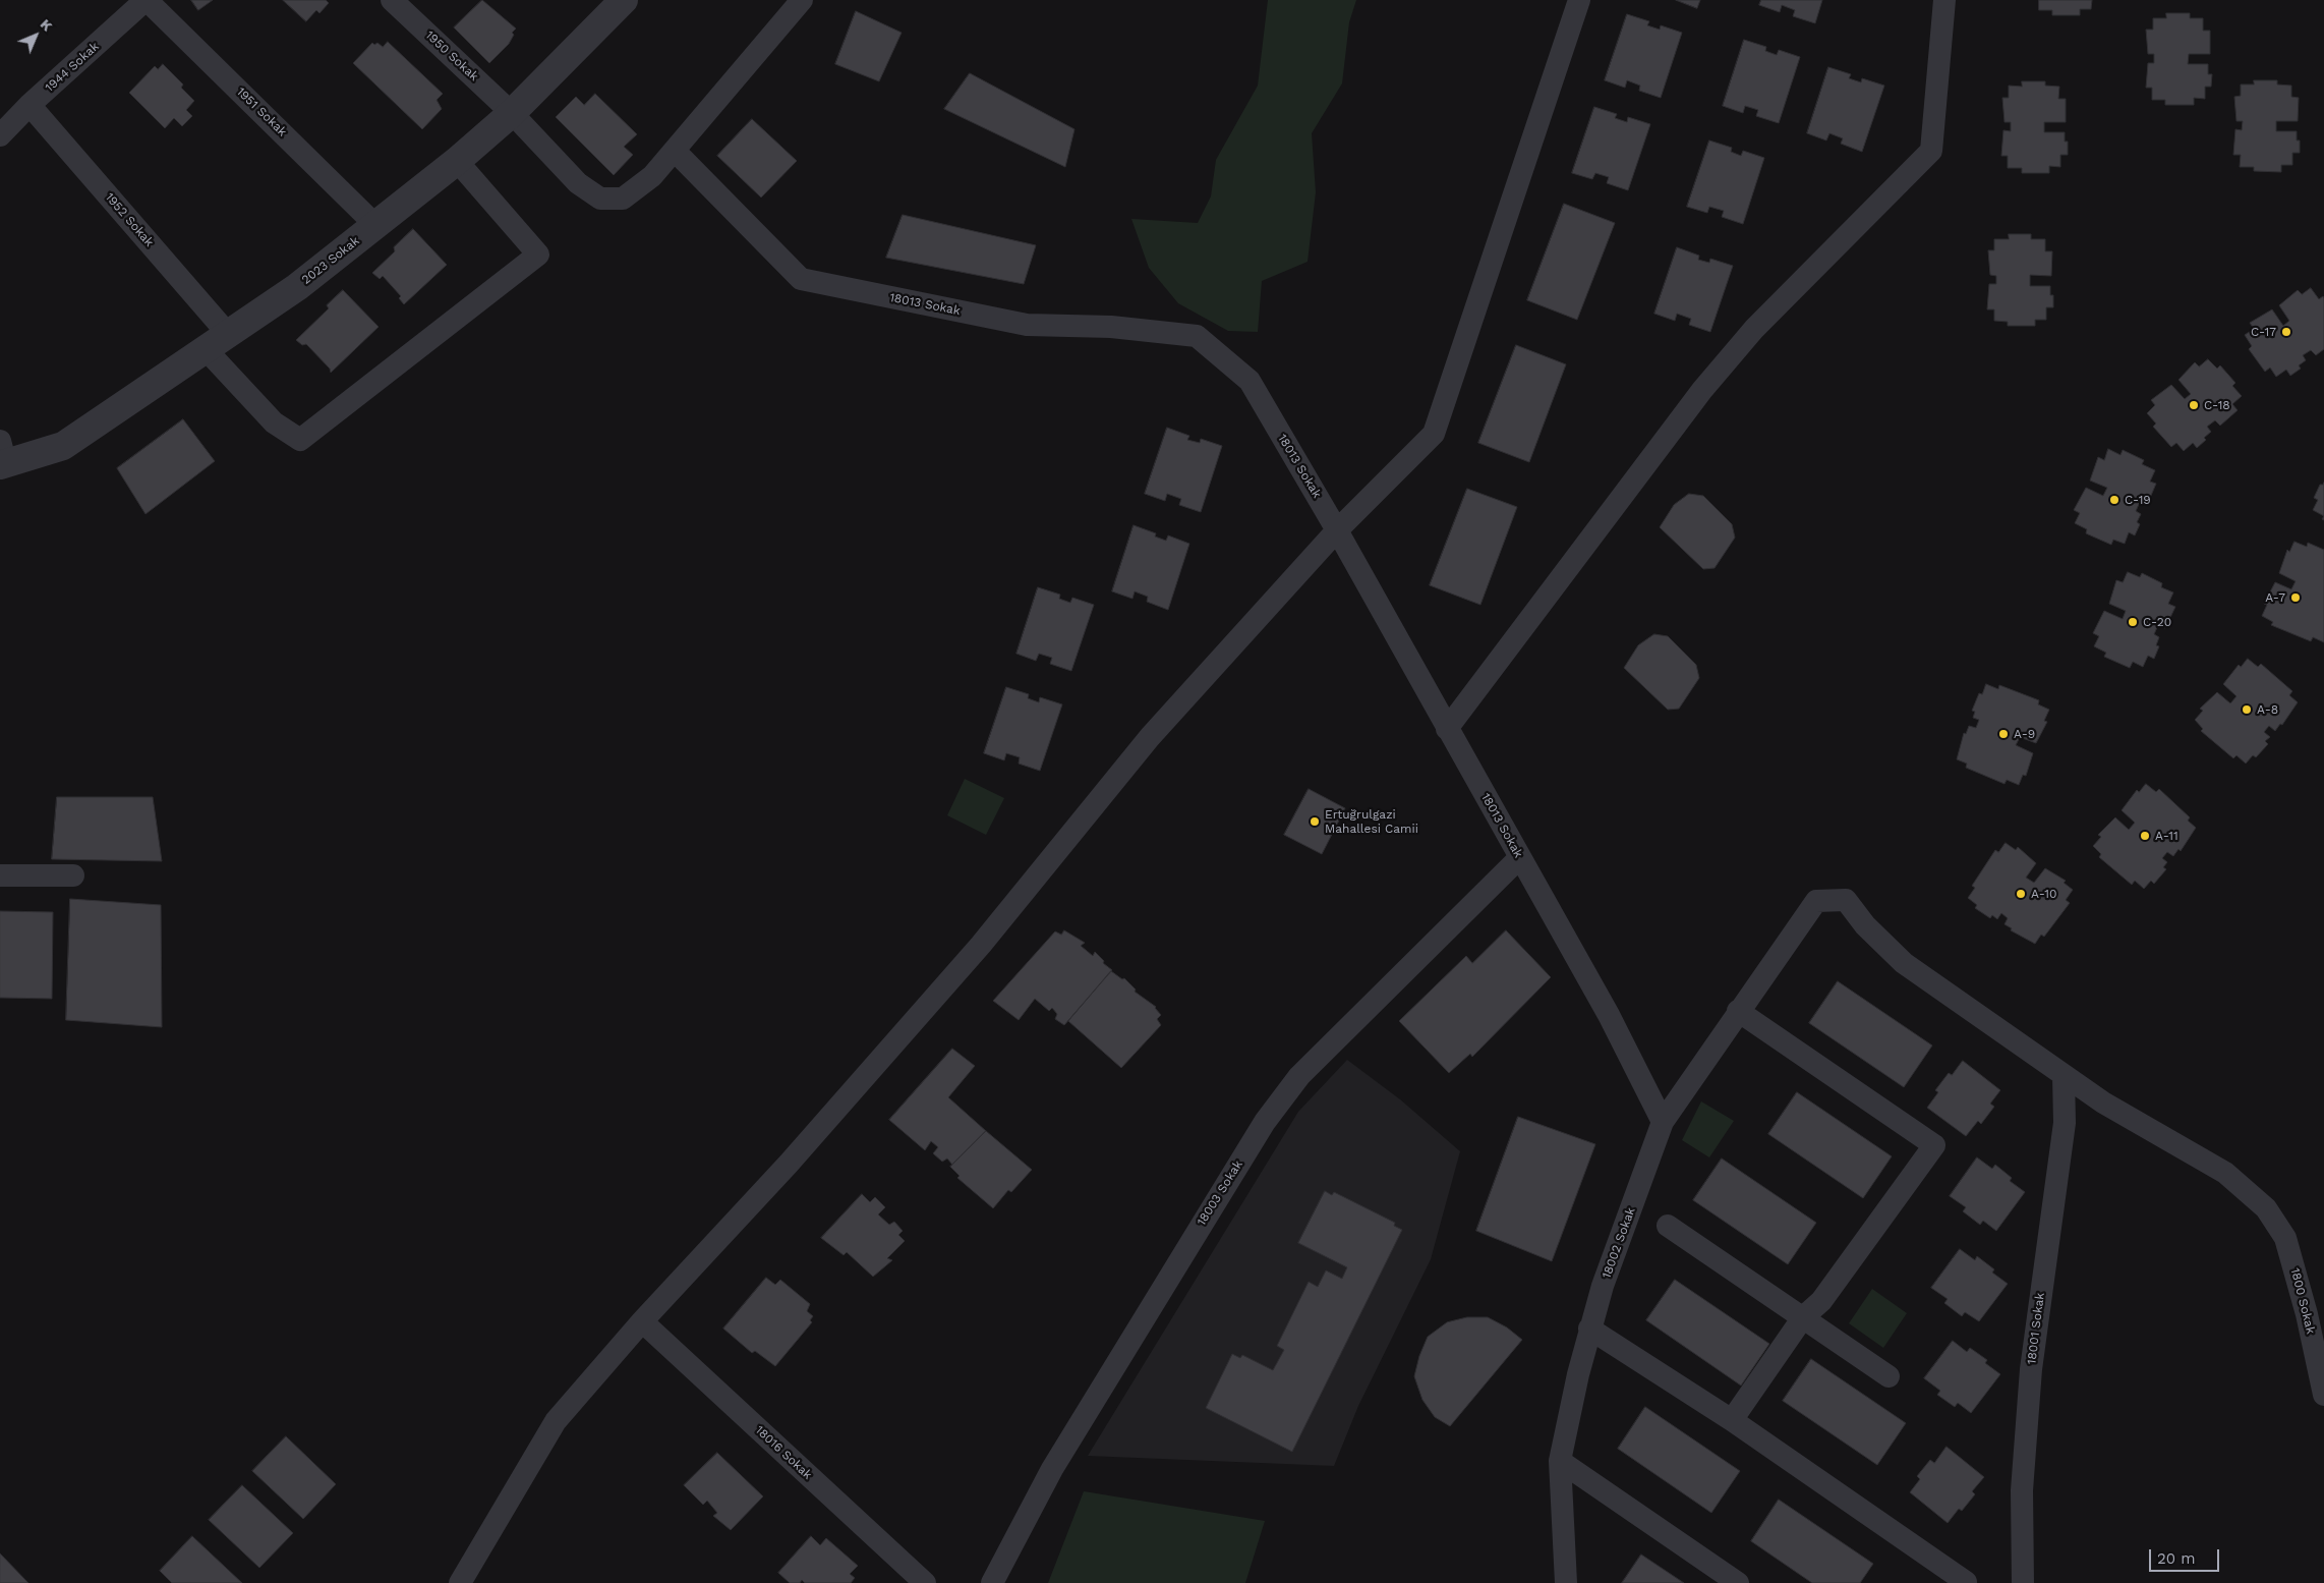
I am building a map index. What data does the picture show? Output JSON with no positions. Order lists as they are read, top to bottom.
{
  "streets": {
    "street": [
      "1950 Sokak",
      "1944 Sokak",
      "1951 Sokak",
      "1952 Sokak",
      "2023 Sokak",
      "18013 Sokak",
      "18003 Sokak",
      "18002 Sokak",
      "1800 Sokak",
      "18001 Sokak",
      "18016 Sokak"
    ]
  },
  "crossings": [
    ["1950 Sokak", "2023 Sokak"],
    ["1950 Sokak", "18013 Sokak"],
    ["1944 Sokak", "1951 Sokak"],
    ["1944 Sokak", "1952 Sokak"],
    ["1951 Sokak", "2023 Sokak"],
    ["1952 Sokak", "2023 Sokak"],
    ["18013 Sokak", "18003 Sokak"],
    ["18013 Sokak", "18002 Sokak"],
    ["18002 Sokak", "1800 Sokak"],
    ["18002 Sokak", "18001 Sokak"],
    ["1800 Sokak", "18001 Sokak"]
  ],
  "places": [
    "C-17",
    "C-18",
    "C-19",
    "A-7",
    "C-20",
    "A-8",
    "A-9",
    "Ertuğrulgazi Mahallesi Camii",
    "A-11",
    "A-10"
  ],
  "scale_bar": "20 m",
  "north": "top right"
}
